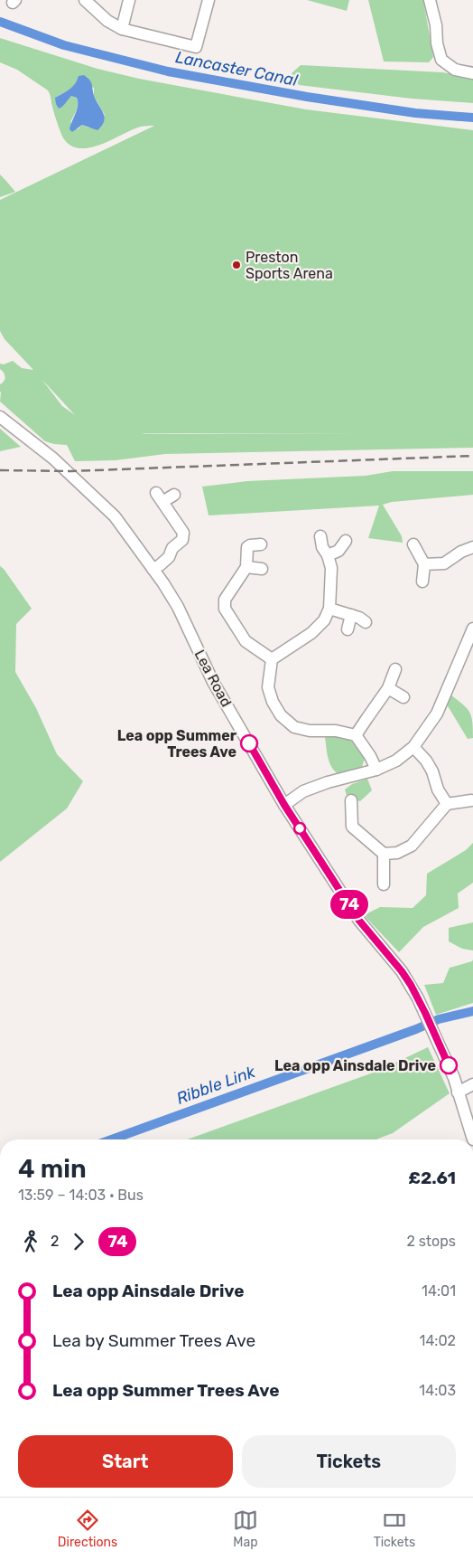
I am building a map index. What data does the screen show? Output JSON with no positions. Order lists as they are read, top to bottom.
{
  "streets": {
    "street": ["Lea Road"]
  },
  "water": ["Lancaster Canal", "Ribble Link"],
  "places": ["Preston Sports Arena", "Lea opp Summer Trees Ave", "Lea opp Ainsdale Drive"],
  "lines": ["bus line 74"],
  "page": {
    "on_map": "74",
    "heading": ["4 min", "13:59 – 14:03 · Bus", "£2.61"],
    "legs": ["2", "74", "2 stops"],
    "list": [
      {
        "name": "Lea opp Ainsdale Drive",
        "value": "14:01"
      },
      {
        "name": "Lea by Summer Trees Ave",
        "value": "14:02"
      },
      {
        "name": "Lea opp Summer Trees Ave",
        "value": "14:03"
      }
    ],
    "buttons": ["Start", "Tickets"],
    "tabs": ["Directions", "Map", "Tickets"]
  }
}
